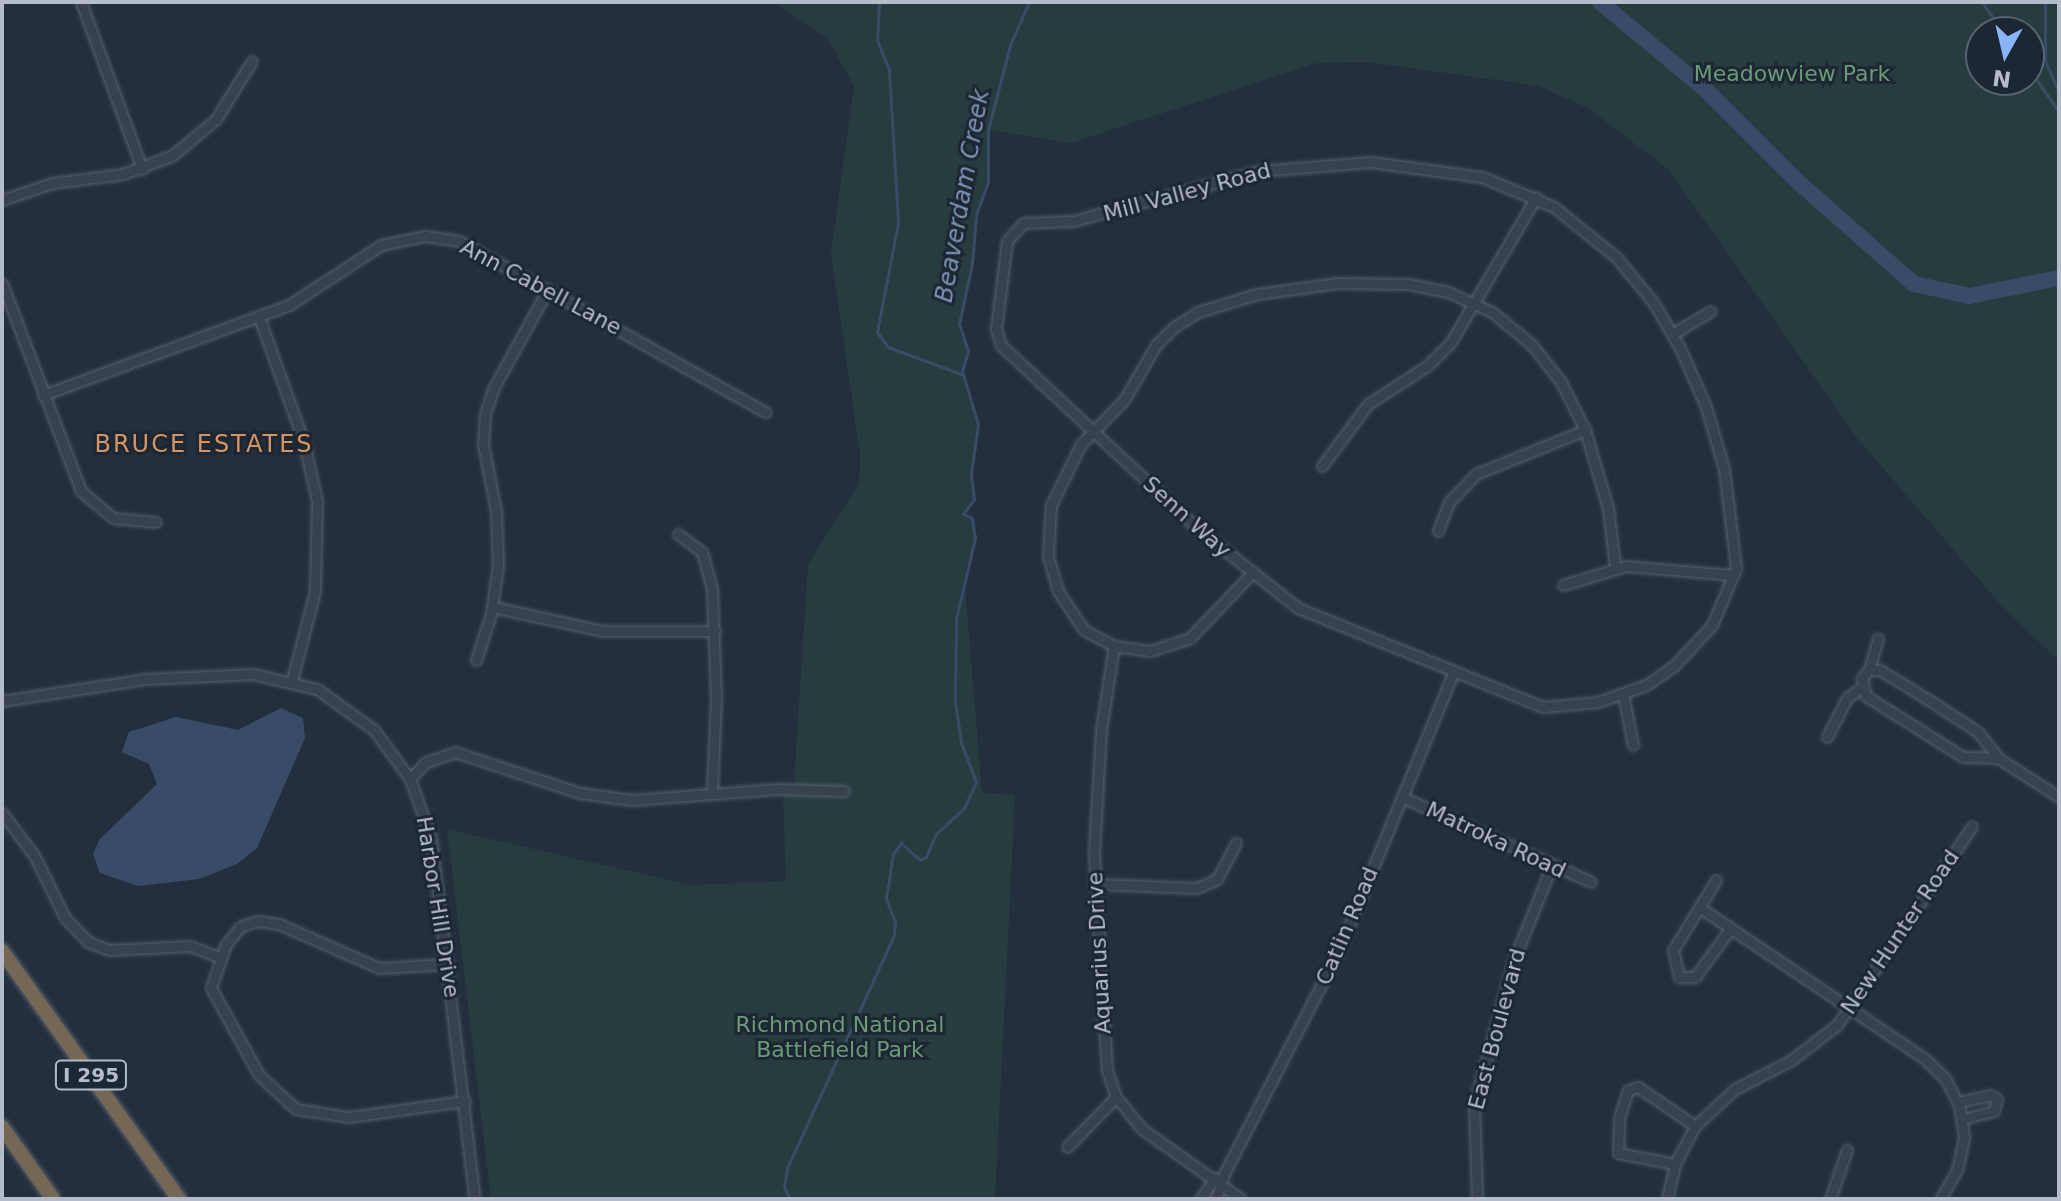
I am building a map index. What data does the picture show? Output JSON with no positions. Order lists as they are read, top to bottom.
{
  "streets": {
    "highway": ["I 295"],
    "street": [
      "Mill Valley Road",
      "Ann Cabell Lane",
      "Senn Way",
      "Matroka Road",
      "Harbor Hill Drive",
      "Catlin Road",
      "New Hunter Road",
      "Aquarius Drive",
      "East Boulevard"
    ]
  },
  "crossings": [
    ["Mill Valley Road", "Senn Way"],
    ["Mill Valley Road", "Catlin Road"],
    ["Senn Way", "Catlin Road"],
    ["Matroka Road", "Catlin Road"],
    ["Matroka Road", "East Boulevard"],
    ["Catlin Road", "Aquarius Drive"]
  ],
  "districts": ["BRUCE ESTATES"],
  "water": ["Beaverdam Creek"],
  "parks": ["Meadowview Park", "Richmond National Battlefield Park"],
  "north": "bottom"
}
